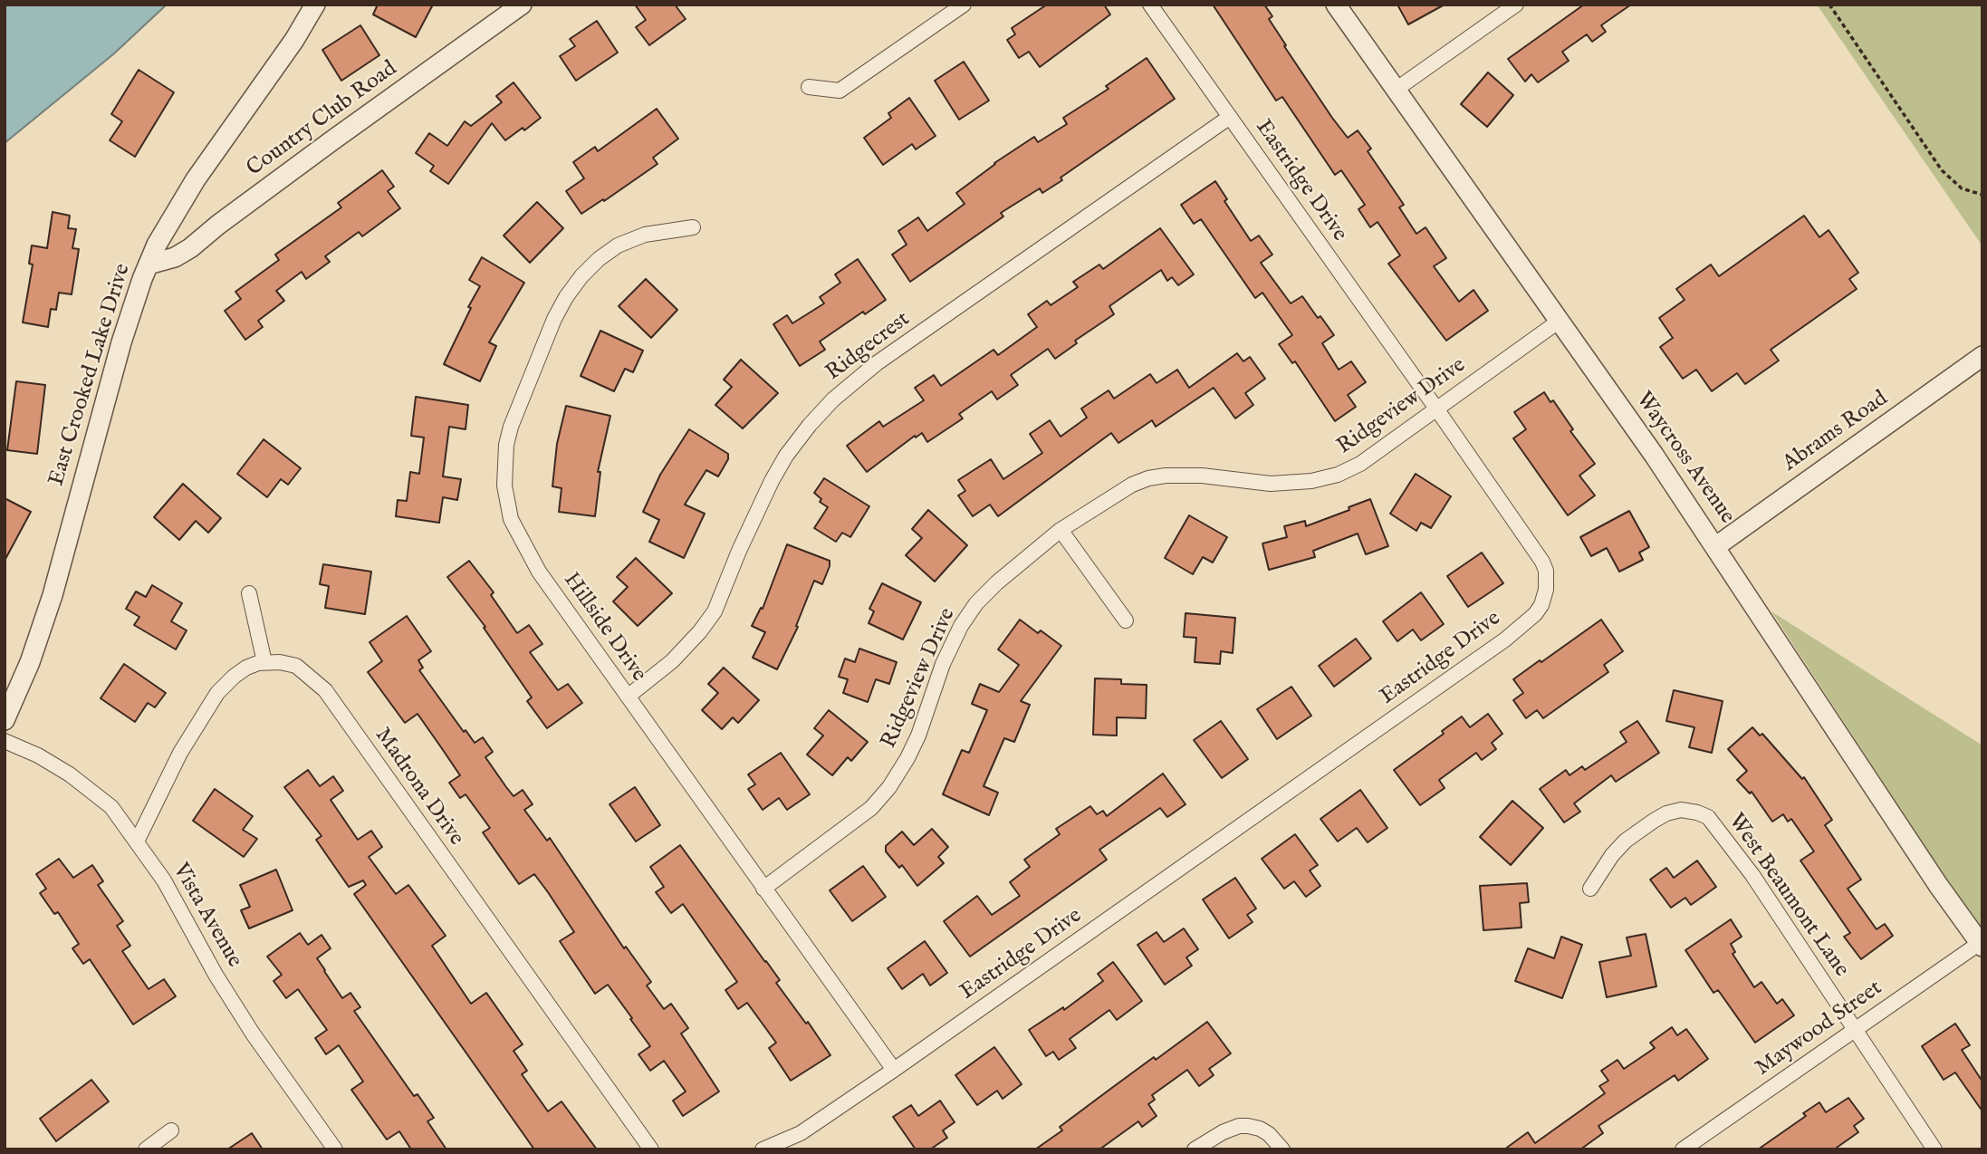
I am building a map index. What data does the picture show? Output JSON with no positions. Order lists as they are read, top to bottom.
{
  "streets": {
    "street": [
      "Country Club Road",
      "Eastridge Drive",
      "Ridgecrest",
      "East Crooked Lake Drive",
      "Ridgeview Drive",
      "Abrams Road",
      "Waycross Avenue",
      "Hillside Drive",
      "Madrona Drive",
      "West Beaumont Lane",
      "Vista Avenue",
      "Maywood Street"
    ]
  },
  "crossings": [
    ["Country Club Road", "East Crooked Lake Drive"],
    ["Eastridge Drive", "Ridgecrest"],
    ["Eastridge Drive", "Ridgeview Drive"],
    ["Eastridge Drive", "Hillside Drive"],
    ["Ridgecrest", "Hillside Drive"],
    ["Ridgeview Drive", "Waycross Avenue"],
    ["Ridgeview Drive", "Hillside Drive"],
    ["Abrams Road", "Waycross Avenue"],
    ["Waycross Avenue", "Maywood Street"],
    ["West Beaumont Lane", "Maywood Street"]
  ]
}
